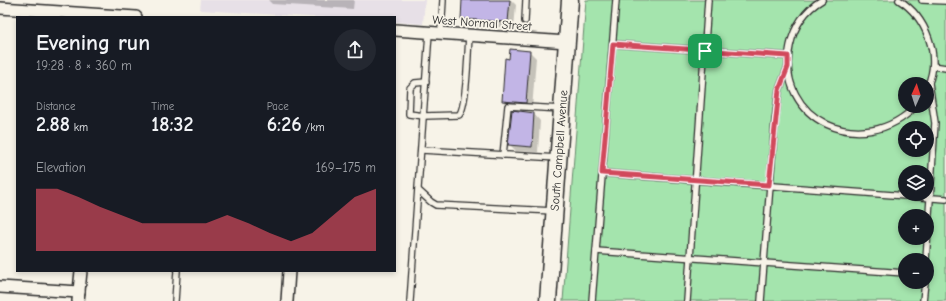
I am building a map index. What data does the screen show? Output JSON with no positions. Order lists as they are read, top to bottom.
{
  "streets": {
    "main road": ["South Campbell Avenue"],
    "street": ["West Normal Street"]
  },
  "crossings": [
    ["West Normal Street", "South Campbell Avenue"]
  ],
  "north": "top",
  "page": {
    "heading": ["Evening run", "19:28 · 8 × 360 m"],
    "map_buttons": ["+", "−"],
    "stats": [
      ["Distance", "2.88 km"],
      ["Time", "18:32"],
      ["Pace", "6:26 /km"]
    ],
    "chart": ["Elevation", "169–175 m"]
  }
}
